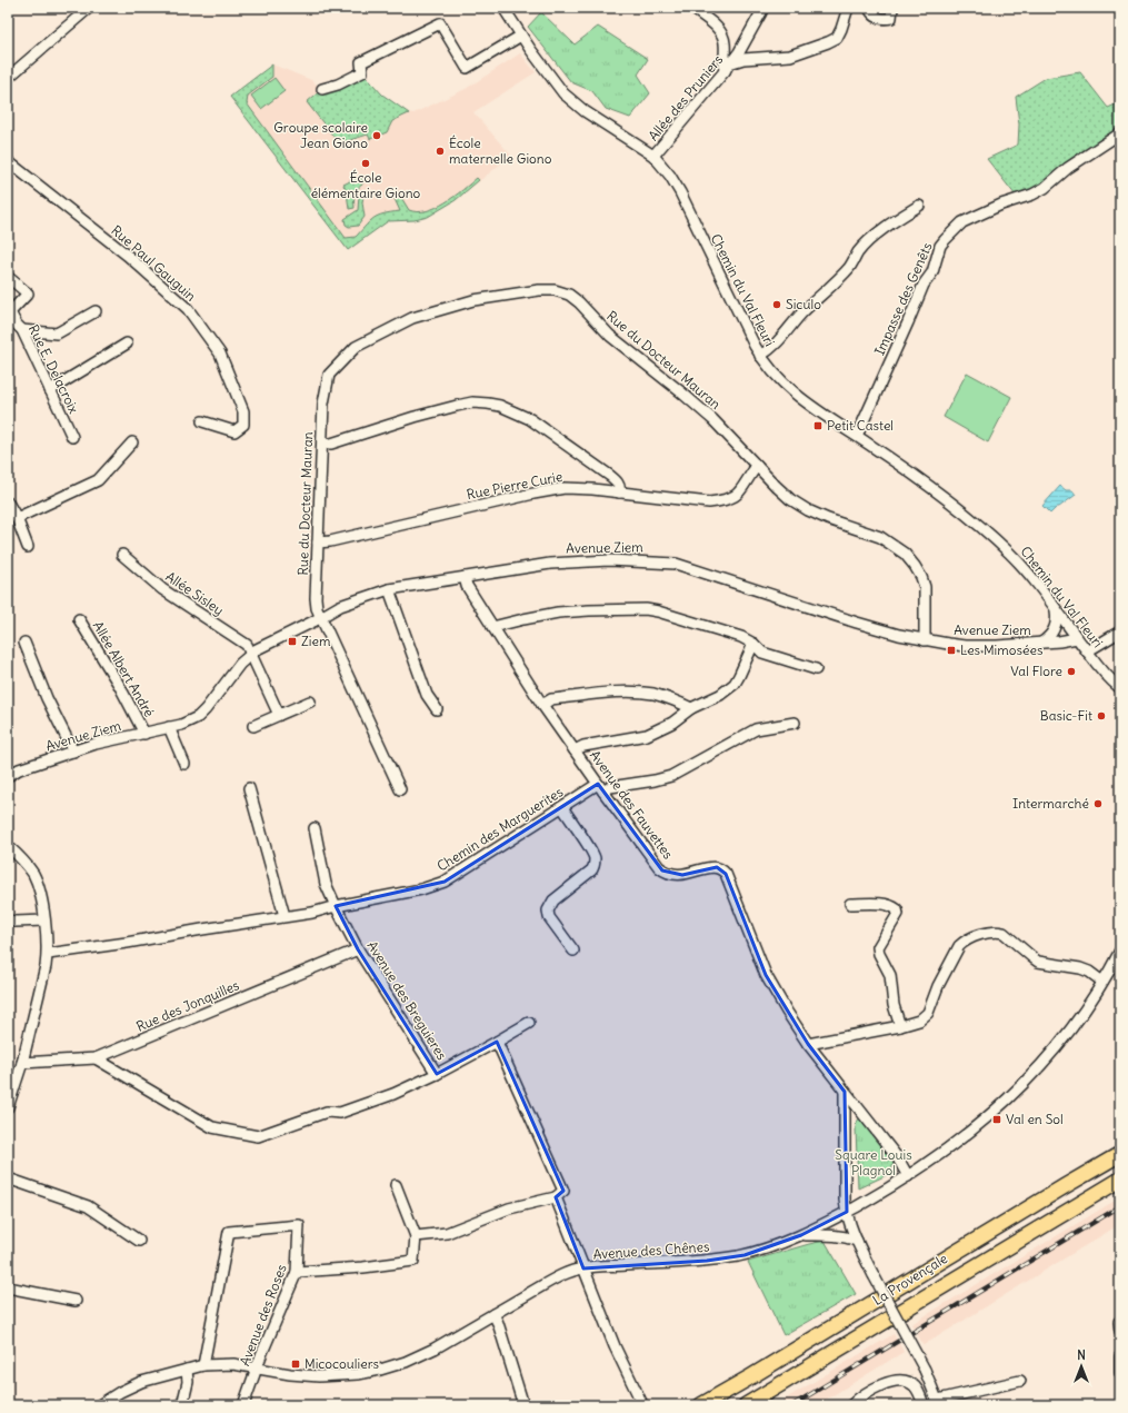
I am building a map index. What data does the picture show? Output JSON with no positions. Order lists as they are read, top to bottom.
{
  "streets": {
    "highway": ["La Provençale"],
    "street": [
      "Allée des Pruniers",
      "Rue Paul Gauguin",
      "Chemin du Val Fleuri",
      "Impasse des Genêts",
      "Rue du Docteur Mauran",
      "Rue E. Delacroix",
      "Rue Pierre Curie",
      "Avenue Ziem",
      "Allée Sisley",
      "Allée Albert André",
      "Avenue des Fauvettes",
      "Chemin des Marguerites",
      "Avenue des Breguieres",
      "Rue des Jonquilles",
      "Avenue des Chênes",
      "Avenue des Roses"
    ]
  },
  "crossings": [
    ["Allée des Pruniers", "Chemin du Val Fleuri"],
    ["Chemin du Val Fleuri", "Impasse des Genêts"],
    ["Chemin du Val Fleuri", "Avenue Ziem"],
    ["Rue du Docteur Mauran", "Rue Pierre Curie"],
    ["Rue du Docteur Mauran", "Avenue Ziem"],
    ["Avenue Ziem", "Allée Sisley"],
    ["Avenue Ziem", "Allée Albert André"],
    ["Avenue Ziem", "Avenue des Fauvettes"],
    ["Avenue des Fauvettes", "Chemin des Marguerites"],
    ["Avenue des Fauvettes", "Avenue des Chênes"],
    ["Chemin des Marguerites", "Avenue des Breguieres"],
    ["Avenue des Breguieres", "Rue des Jonquilles"],
    ["Avenue des Chênes", "Avenue des Roses"]
  ],
  "parks": ["Square Louis Plagnol"],
  "places": {
    "other": [
      "Groupe scolaire Jean Giono",
      "École maternelle Giono",
      "École élémentaire Giono",
      "Siculo",
      "Val Flore",
      "Basic-Fit",
      "Intermarché"
    ],
    "transit": [
      "Petit Castel",
      "Ziem",
      "Les Mimosées",
      "Val en Sol",
      "Micocouliers"
    ]
  },
  "north": "top"
}
